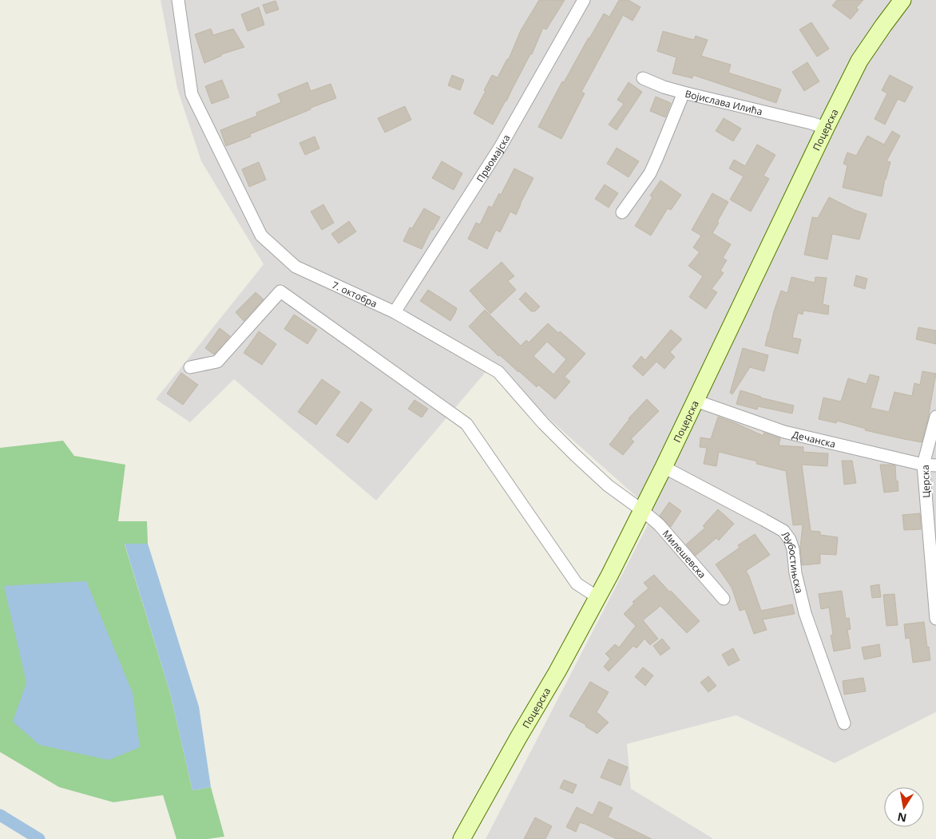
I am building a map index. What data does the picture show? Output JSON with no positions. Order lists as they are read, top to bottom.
{
  "streets": {
    "main road": ["Поцерска"],
    "street": [
      "Војислава Илића",
      "Првомајска",
      "7. октобра",
      "Дечанска",
      "Церска",
      "Милешевска",
      "Љубостињска"
    ]
  },
  "crossings": [
    ["Војислава Илића", "Поцерска"],
    ["Поцерска", "7. октобра"],
    ["Поцерска", "Дечанска"],
    ["Поцерска", "Милешевска"],
    ["Поцерска", "Љубостињска"],
    ["Првомајска", "7. октобра"],
    ["7. октобра", "Милешевска"],
    ["Дечанска", "Церска"]
  ],
  "north": "bottom"
}
